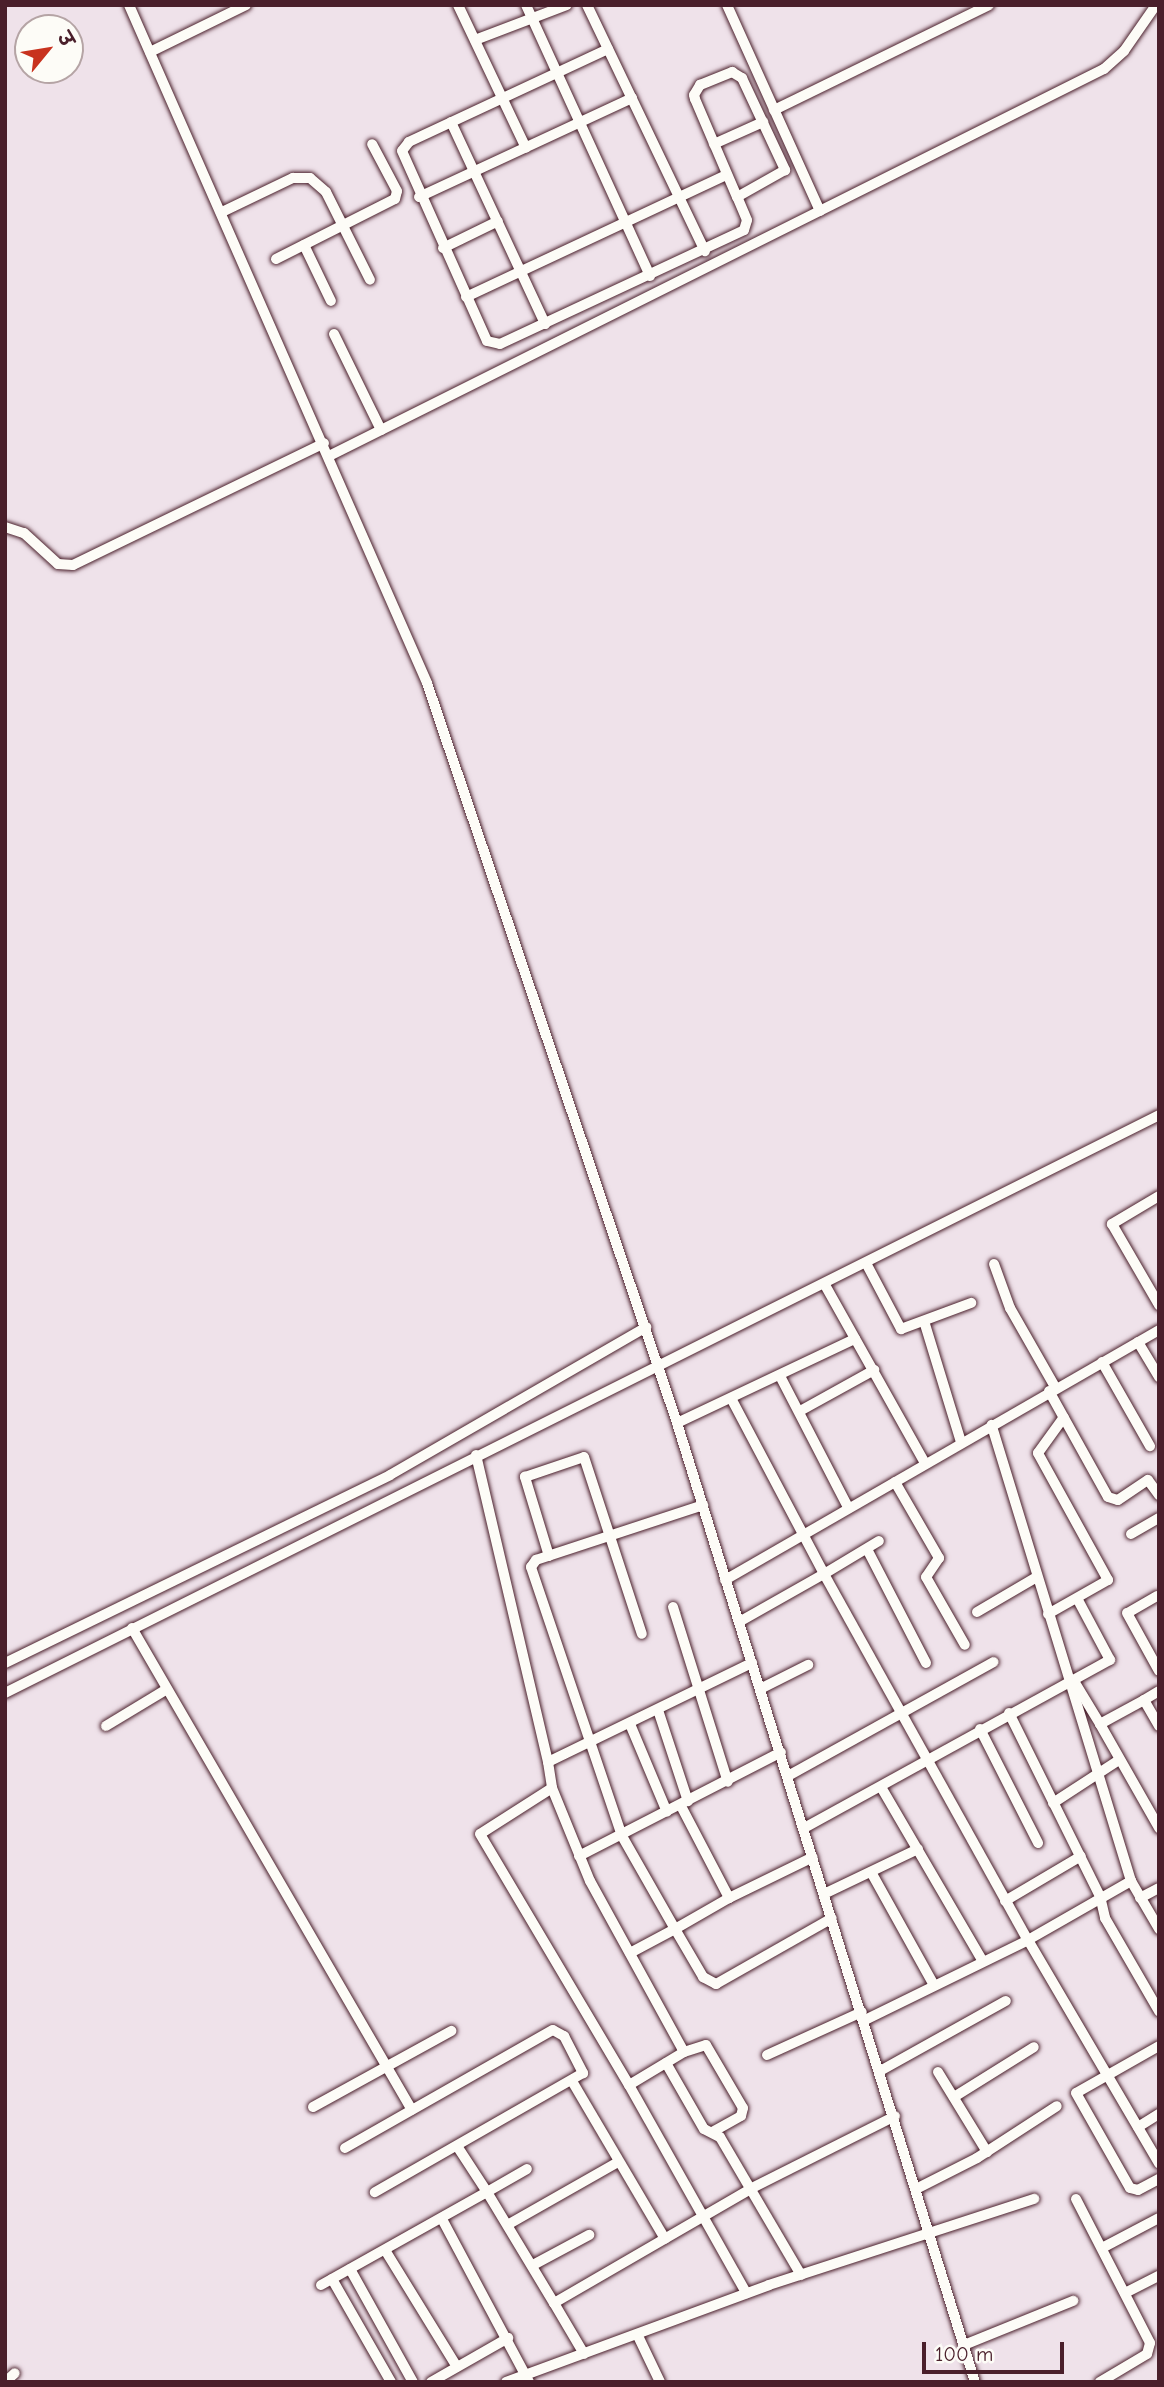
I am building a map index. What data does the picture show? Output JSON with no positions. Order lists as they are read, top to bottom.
{
  "scale_bar": "100 m",
  "north": "top right"
}
